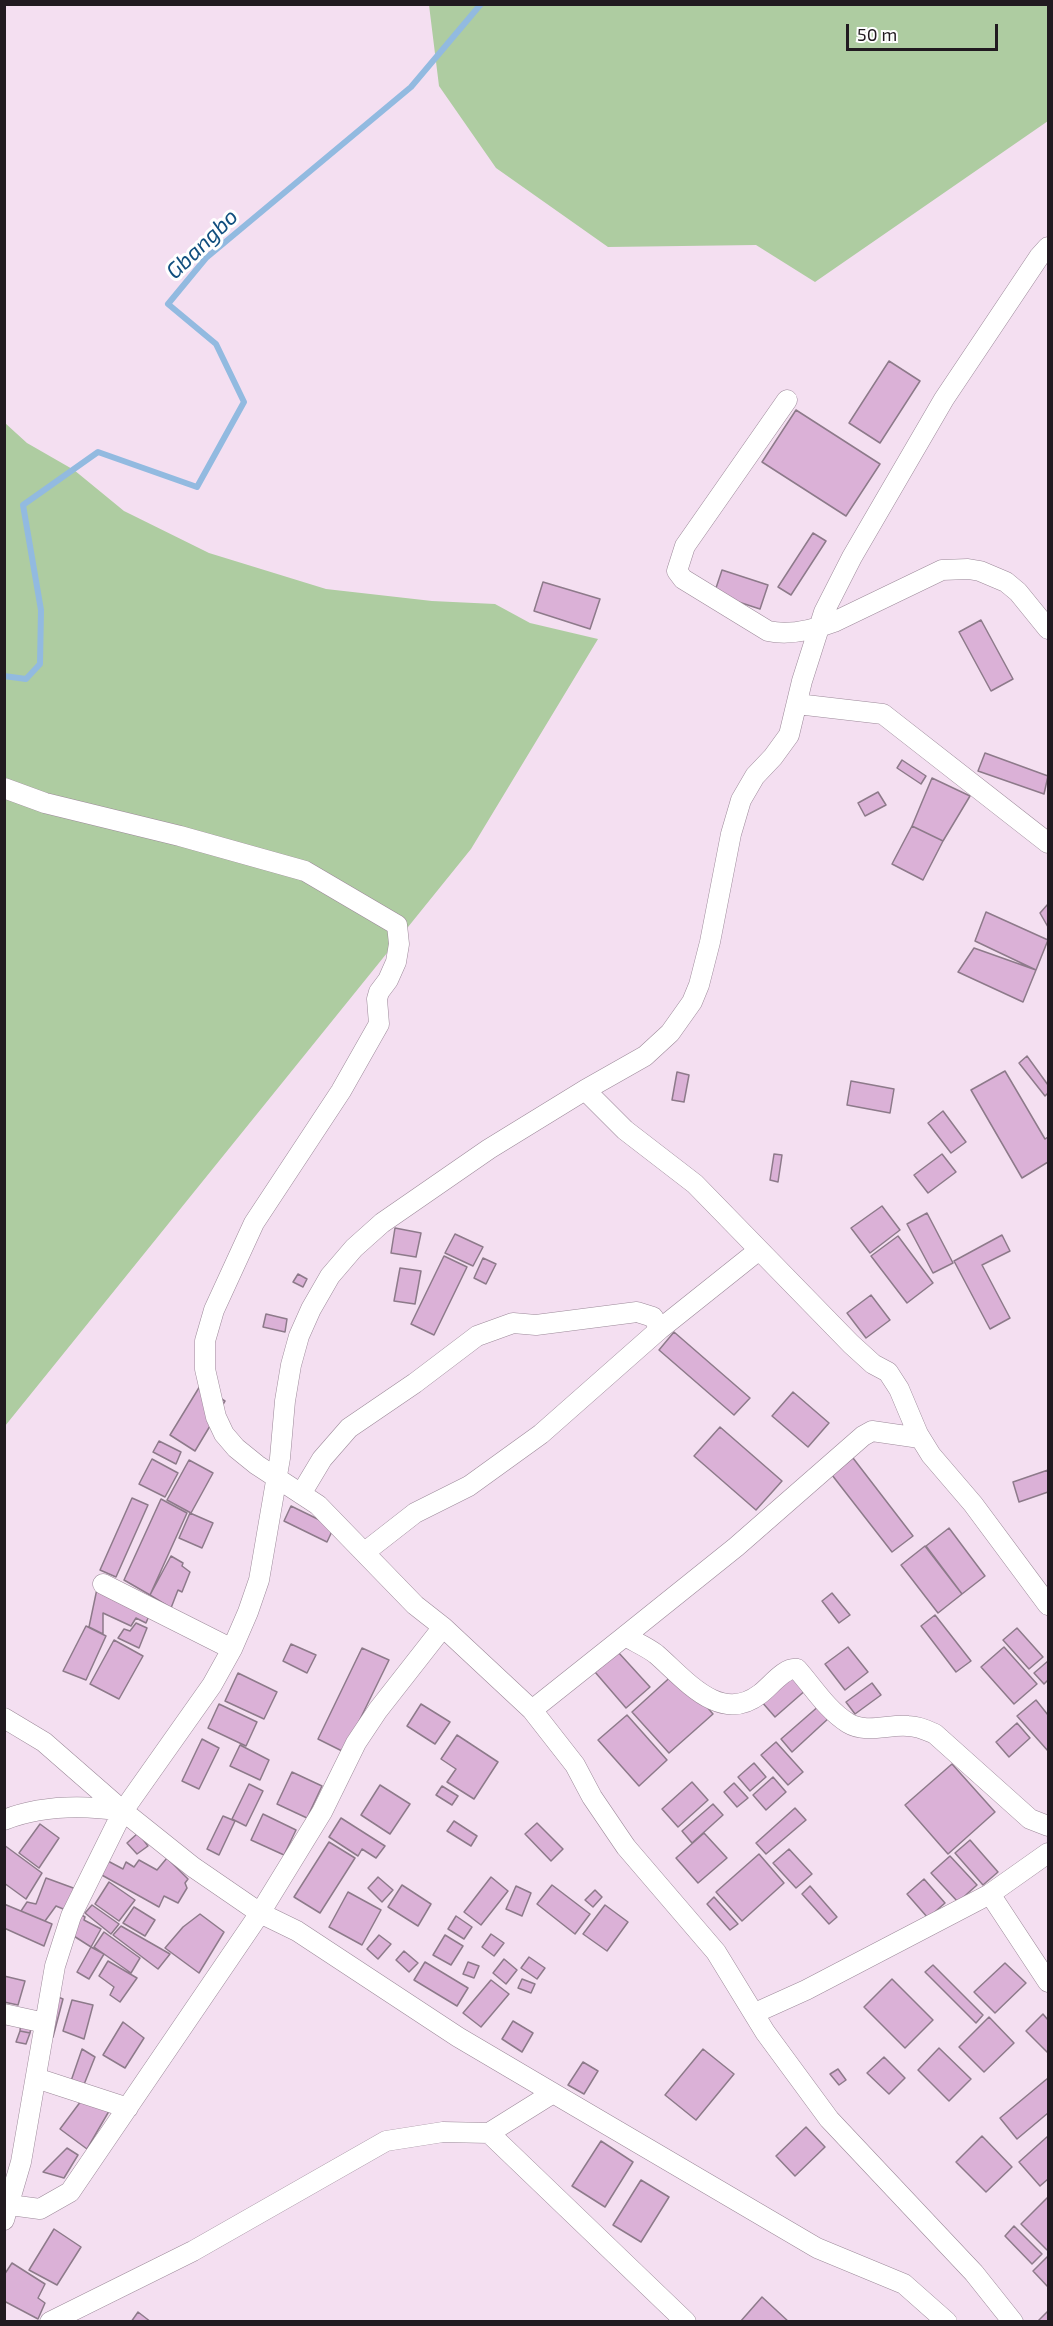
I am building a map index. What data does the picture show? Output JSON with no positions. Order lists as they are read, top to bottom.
{
  "water": ["Gbangbo"],
  "scale_bar": "50 m"
}
